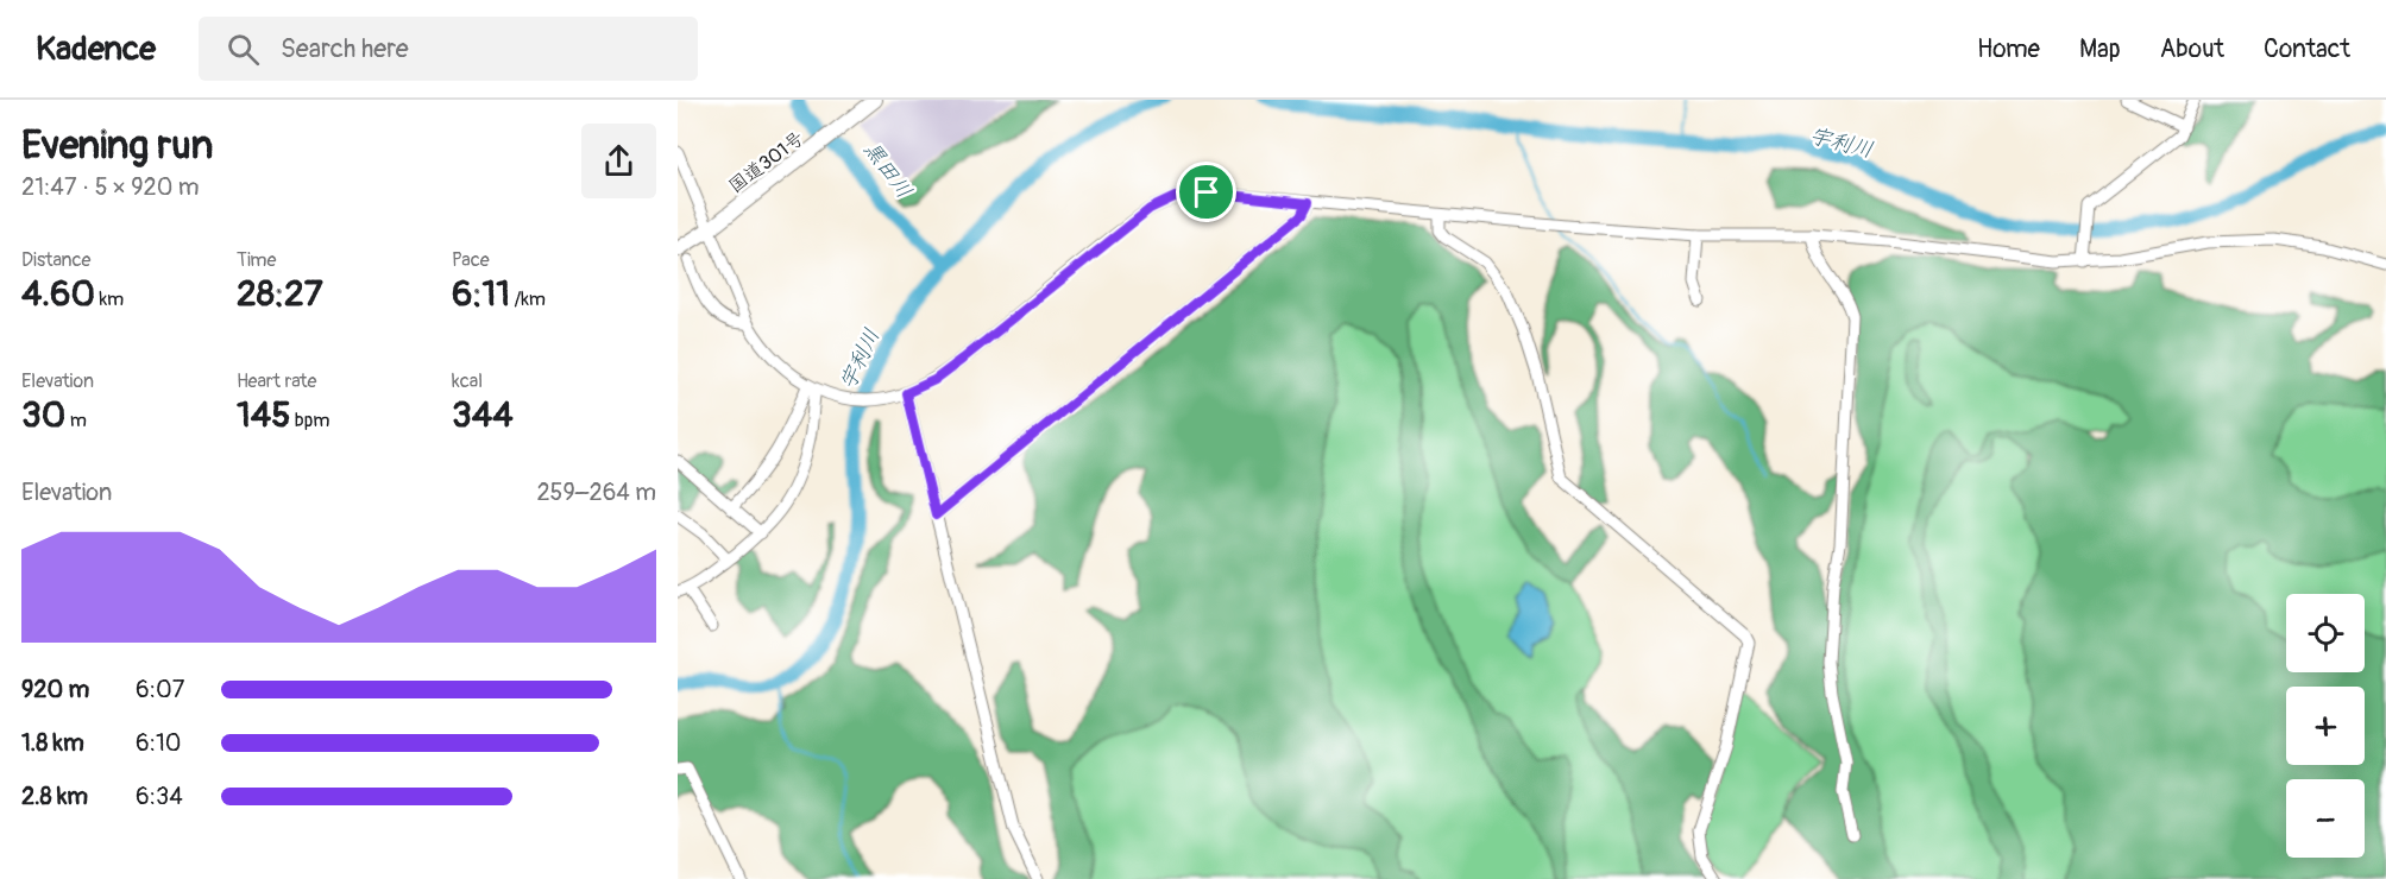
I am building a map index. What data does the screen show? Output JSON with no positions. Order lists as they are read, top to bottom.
{
  "streets": {
    "highway": ["国道301号"]
  },
  "water": ["宇利川", "黒田川"],
  "page": {
    "header": "Kadence",
    "search": "Search here",
    "nav": [
      "Home",
      "Map",
      "About",
      "Contact"
    ],
    "heading": ["Evening run", "21:47 · 5 × 920 m"],
    "stats": [
      ["Distance", "4.60 km"],
      ["Time", "28:27"],
      ["Pace", "6:11 /km"],
      ["Elevation", "30 m"],
      ["Heart rate", "145 bpm"],
      ["kcal", "344"]
    ],
    "chart": ["Elevation", "259–264 m"],
    "map_buttons": ["+", "−"],
    "list": [
      {
        "name": "920 m",
        "note": "6:07"
      },
      {
        "name": "1.8 km",
        "note": "6:10"
      },
      {
        "name": "2.8 km",
        "note": "6:34"
      }
    ]
  }
}
